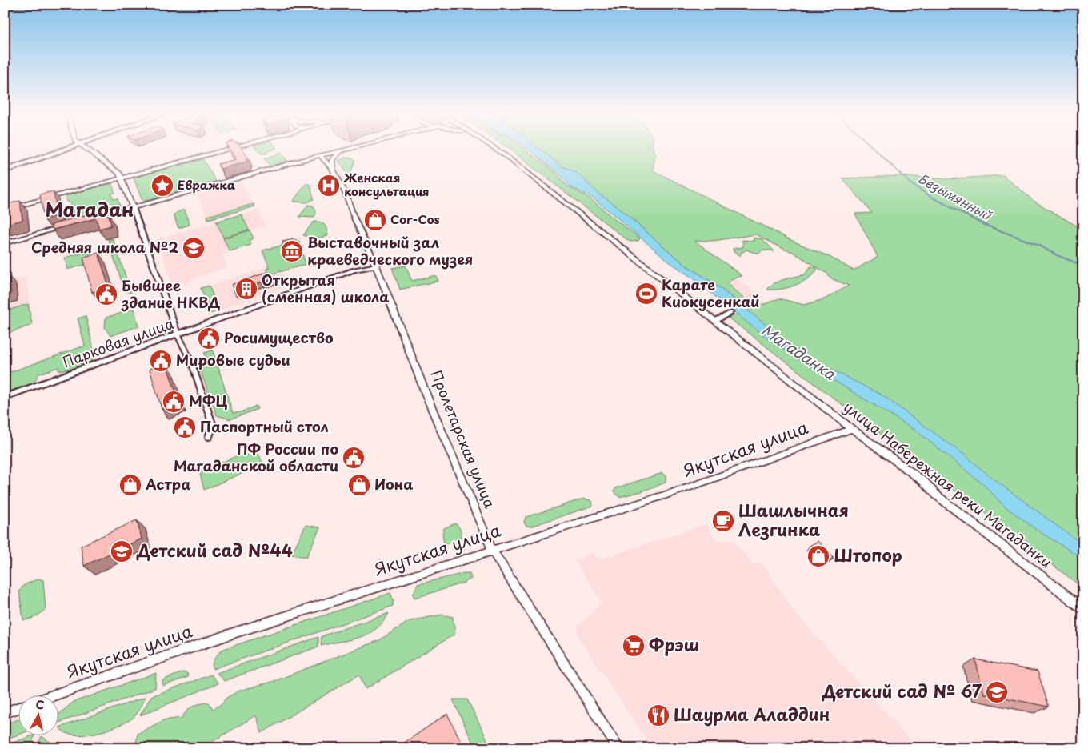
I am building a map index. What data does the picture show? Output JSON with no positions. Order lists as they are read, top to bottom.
{
  "streets": {
    "street": [
      "Парковая улица",
      "Пролетарская улица",
      "Якутская улица",
      "улица Набережная реки Магаданки"
    ]
  },
  "crossings": [
    ["Парковая улица", "Пролетарская улица"],
    ["Пролетарская улица", "Якутская улица"],
    ["Якутская улица", "улица Набережная реки Магаданки"]
  ],
  "districts": ["Магадан"],
  "water": ["Безымянный", "Магаданка"],
  "places": {
    "place": ["Евражка"],
    "hospital": ["Женская консультация"],
    "shop": [
      "Cor-Cos",
      "Астра",
      "Иона",
      "Штопор"
    ],
    "school or university": ["Средняя школа №2", "Детский сад №44", "Детский сад № 67"],
    "museum": ["Выставочный зал краеведческого музея"],
    "building": ["Открытая (сменная) школа"],
    "sports": ["Карате Киокусенкай"],
    "public building": [
      "Бывшее здание НКВД",
      "Росимущество",
      "Мировые судьи",
      "МФЦ",
      "Паспортный стол",
      "ПФ России по Магаданской области"
    ],
    "cafe": ["Шашлычная Лезгинка"],
    "supermarket": ["Фрэш"],
    "restaurant": ["Шаурма Аладдин"]
  },
  "north": "top"
}
